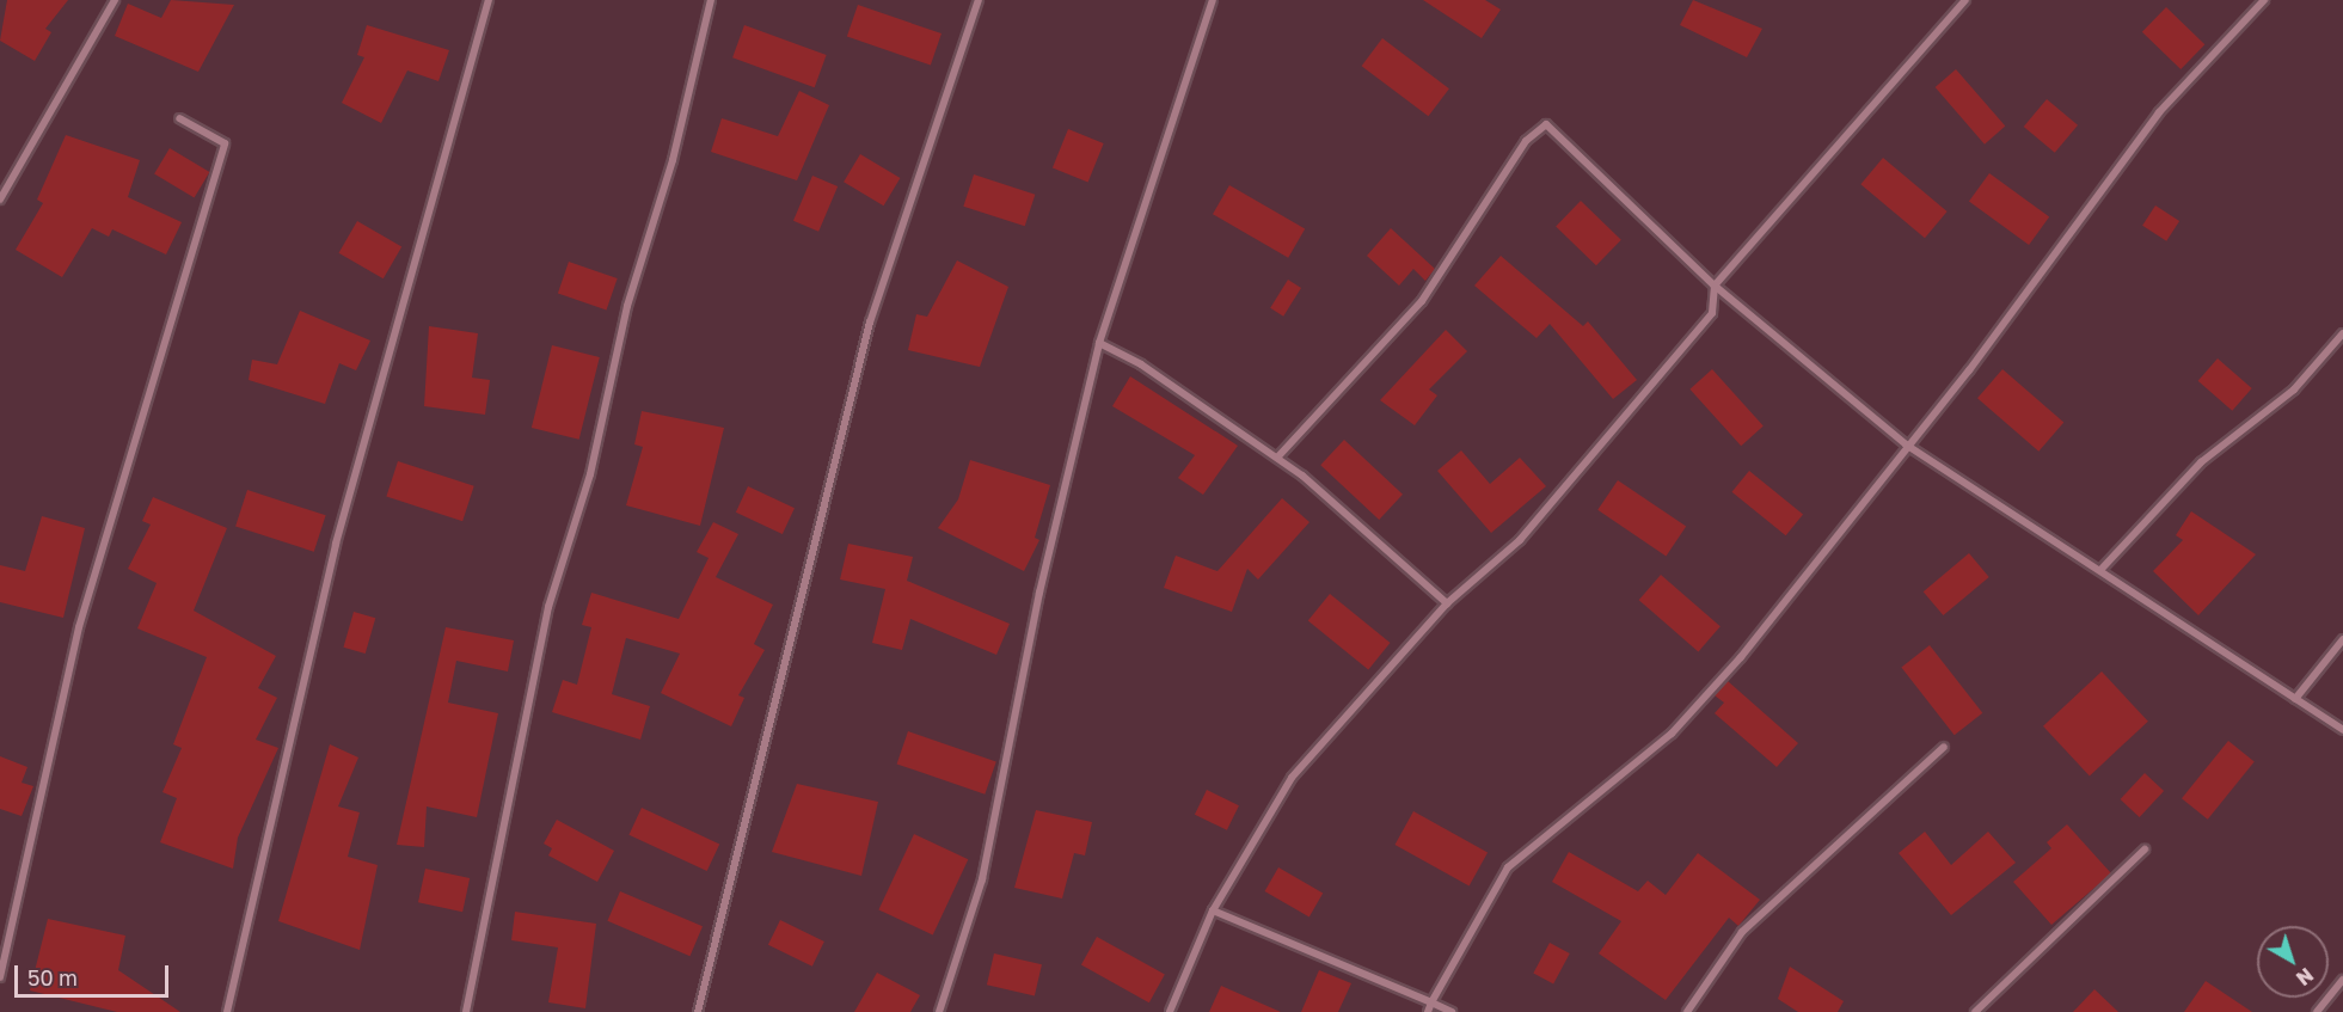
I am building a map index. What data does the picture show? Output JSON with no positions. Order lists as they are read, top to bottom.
{
  "scale_bar": "50 m",
  "north": "bottom right"
}
